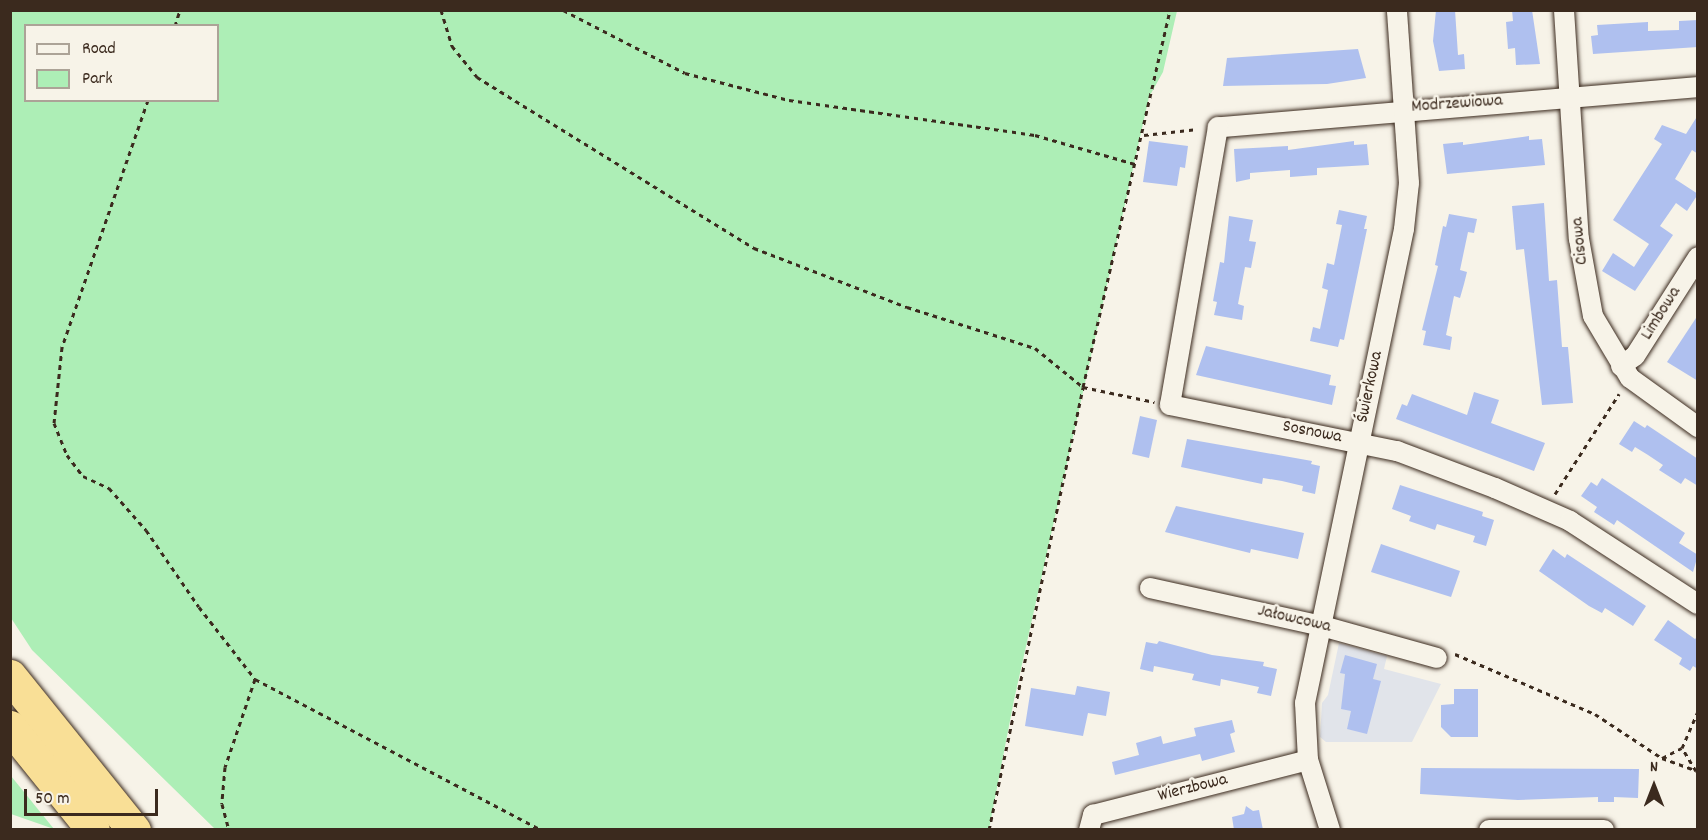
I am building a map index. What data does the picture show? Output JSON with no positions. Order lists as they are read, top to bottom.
{
  "streets": {
    "street": [
      "Modrzewiowa",
      "Cisowa",
      "Limbowa",
      "Świerkowa",
      "Sosnowa",
      "Jałowcowa",
      "Wierzbowa"
    ]
  },
  "crossings": [
    ["Modrzewiowa", "Cisowa"],
    ["Modrzewiowa", "Świerkowa"],
    ["Modrzewiowa", "Sosnowa"],
    ["Cisowa", "Limbowa"],
    ["Świerkowa", "Sosnowa"],
    ["Świerkowa", "Jałowcowa"],
    ["Świerkowa", "Wierzbowa"]
  ],
  "legend": ["Road", "Park"],
  "scale_bar": "50 m",
  "north": "top"
}
